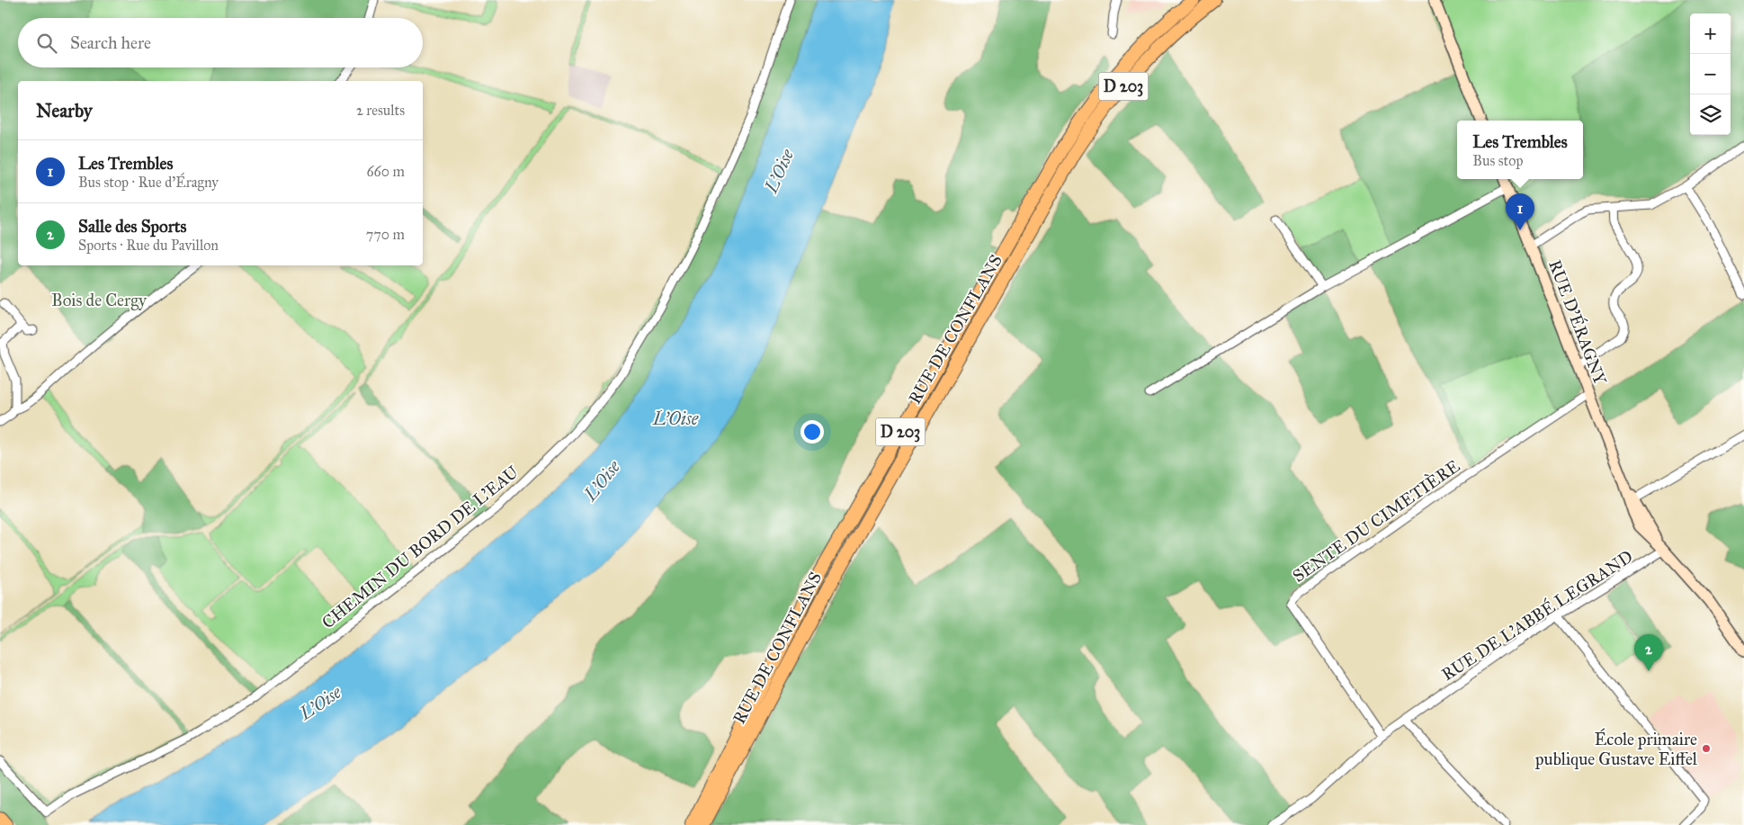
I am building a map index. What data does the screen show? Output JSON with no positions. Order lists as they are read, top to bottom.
{
  "streets": {
    "main road": ["D 203", "RUE DE CONFLANS"],
    "street": [
      "RUE D'ÉRAGNY",
      "SENTE DU CIMETIÈRE",
      "CHEMIN DU BORD DE L'EAU",
      "RUE DE L'ABBÉ LEGRAND"
    ]
  },
  "crossings": [
    ["RUE D'ÉRAGNY", "SENTE DU CIMETIÈRE"],
    ["RUE D'ÉRAGNY", "RUE DE L'ABBÉ LEGRAND"],
    ["SENTE DU CIMETIÈRE", "RUE DE L'ABBÉ LEGRAND"]
  ],
  "water": ["L'Oise", "L’Oise"],
  "parks": ["Bois de Cergy"],
  "places": ["École primaire publique Gustave Eiffel"],
  "page": {
    "map_buttons": ["+", "−"],
    "search": "Search here",
    "heading": ["Nearby", "2 results"],
    "popup": ["Les Trembles", "Bus stop"],
    "list": [
      {
        "mark": "1",
        "name": "Les Trembles",
        "note": "Bus stop · Rue d'Éragny",
        "value": "660 m"
      },
      {
        "mark": "2",
        "name": "Salle des Sports",
        "note": "Sports · Rue du Pavillon",
        "value": "770 m"
      }
    ],
    "pins": ["1", "2"]
  }
}
